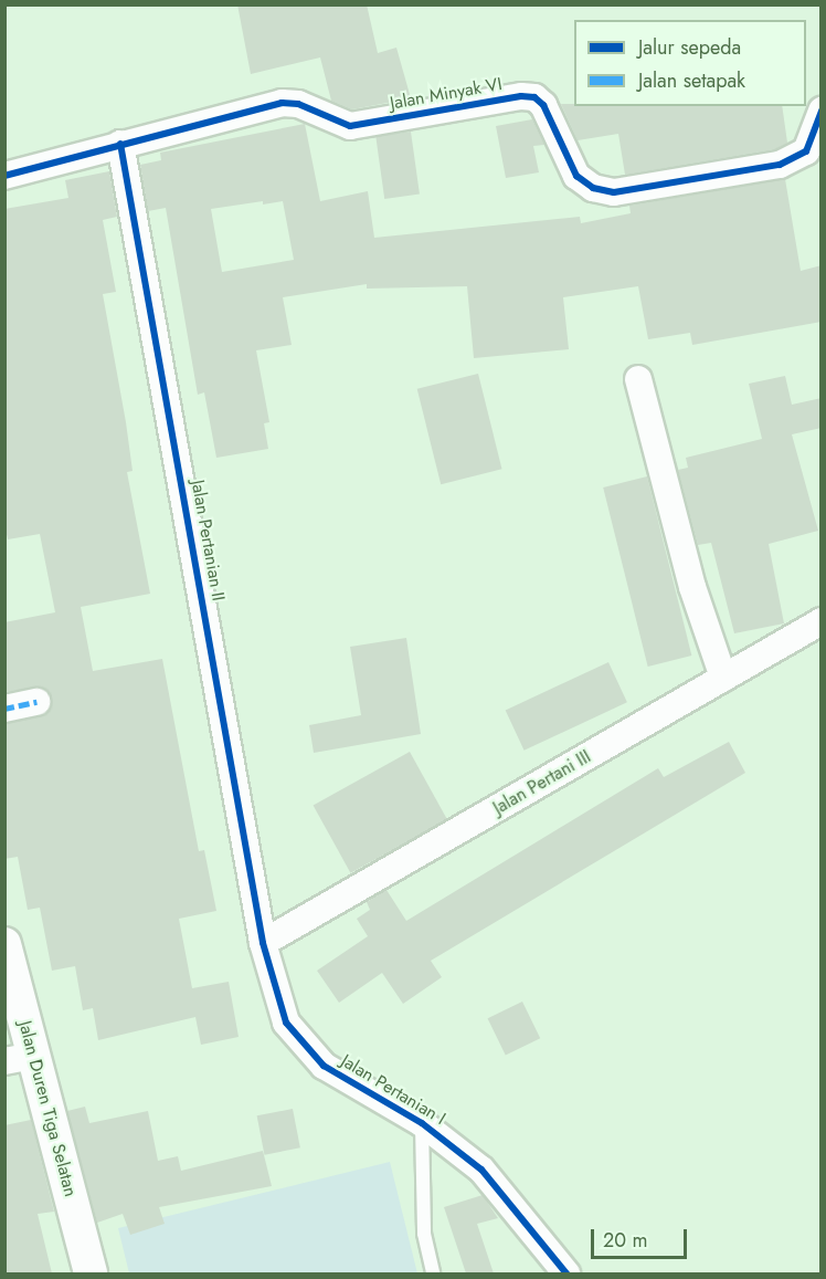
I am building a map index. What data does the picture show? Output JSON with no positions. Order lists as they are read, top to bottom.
{
  "streets": {
    "street": [
      "Jalan Minyak VI",
      "Jalan Pertanian II",
      "Jalan Pertani III",
      "Jalan Pertanian I",
      "Jalan Duren Tiga Selatan"
    ]
  },
  "crossings": [
    ["Jalan Minyak VI", "Jalan Pertanian II"],
    ["Jalan Pertanian II", "Jalan Pertani III"],
    ["Jalan Pertanian II", "Jalan Pertanian I"],
    ["Jalan Pertani III", "Jalan Pertanian I"]
  ],
  "legend": ["Jalur sepeda", "Jalan setapak"],
  "scale_bar": "20 m"
}
